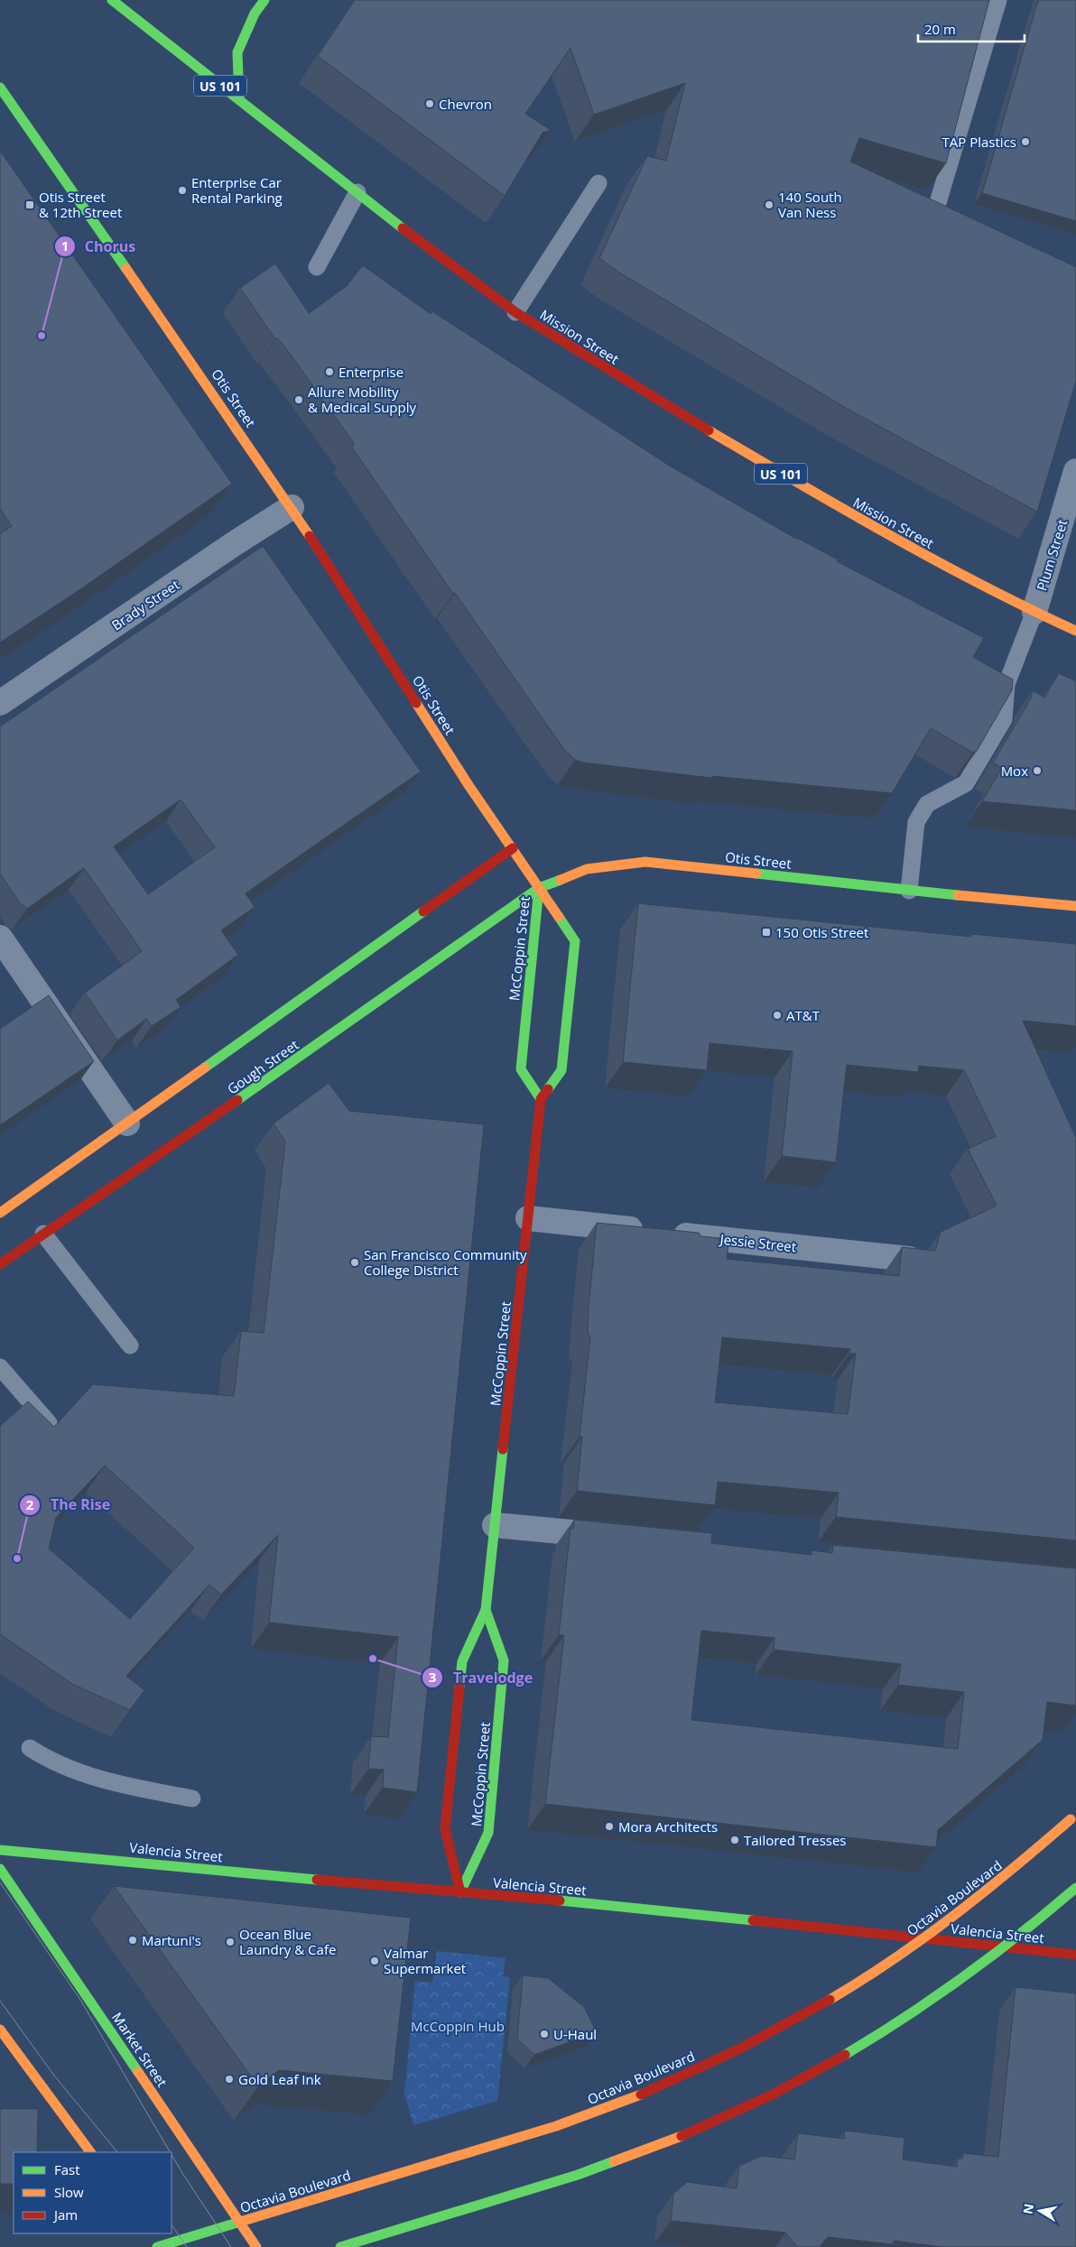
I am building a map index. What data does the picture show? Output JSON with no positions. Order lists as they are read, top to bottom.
{
  "streets": {
    "main road": [
      "US 101",
      "Mission Street",
      "Otis Street",
      "McCoppin Street",
      "Gough Street",
      "Valencia Street",
      "Octavia Boulevard",
      "Market Street"
    ],
    "street": ["Plum Street", "Brady Street", "Jessie Street"]
  },
  "crossings": [
    ["Mission Street", "Plum Street"],
    ["Otis Street", "Brady Street"],
    ["Otis Street", "McCoppin Street"],
    ["Otis Street", "Gough Street"],
    ["McCoppin Street", "Gough Street"],
    ["McCoppin Street", "Jessie Street"],
    ["McCoppin Street", "Valencia Street"],
    ["Octavia Boulevard", "Market Street"]
  ],
  "parks": ["McCoppin Hub"],
  "places": {
    "other": [
      "Chevron",
      "TAP Plastics",
      "Enterprise Car Rental Parking",
      "140 South Van Ness",
      "Chorus",
      "Enterprise",
      "Allure Mobility & Medical Supply",
      "Mox",
      "AT&T",
      "San Francisco Community College District",
      "The Rise",
      "Travelodge",
      "Mora Architects",
      "Tailored Tresses",
      "Martuni's",
      "Ocean Blue Laundry & Cafe",
      "Valmar Supermarket",
      "U-Haul",
      "Gold Leaf Ink"
    ],
    "transit": ["Otis Street & 12th Street", "150 Otis Street"]
  },
  "legend": ["Fast", "Slow", "Jam"],
  "scale_bar": "20 m",
  "north": "left"
}
